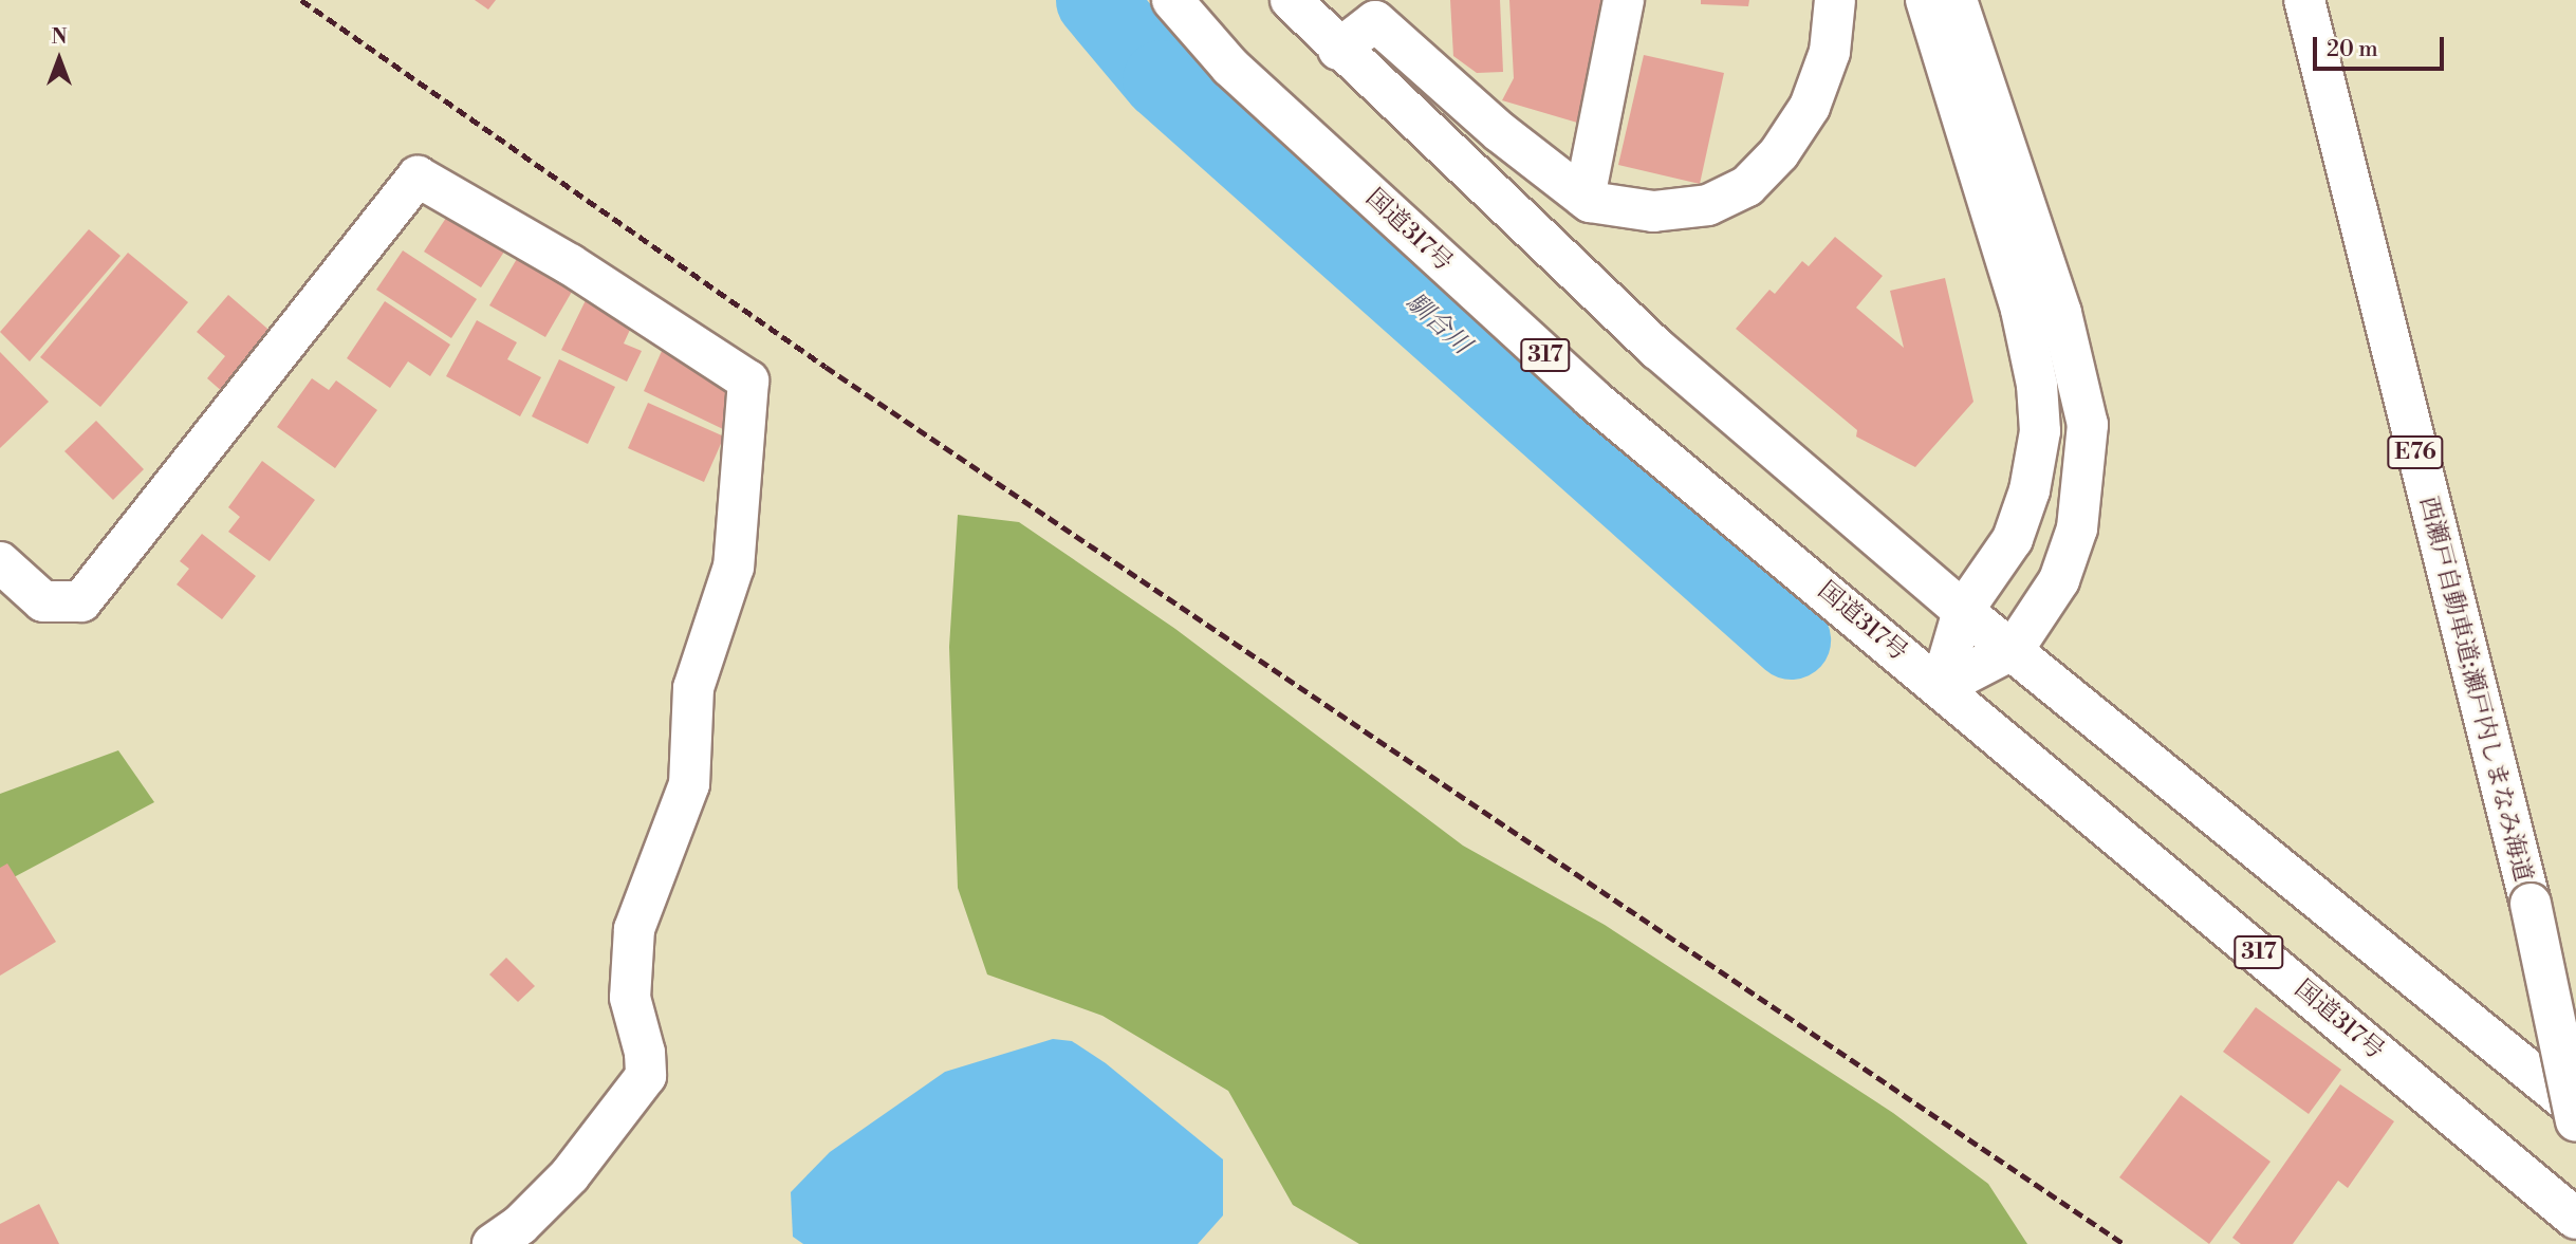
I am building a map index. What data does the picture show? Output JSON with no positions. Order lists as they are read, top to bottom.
{
  "streets": {
    "main road": [
      "国道317号",
      "317",
      "E76",
      "西瀬戸自動車道;瀬戸内しまなみ海道"
    ]
  },
  "water": ["馴合川"],
  "scale_bar": "20 m",
  "north": "top"
}
